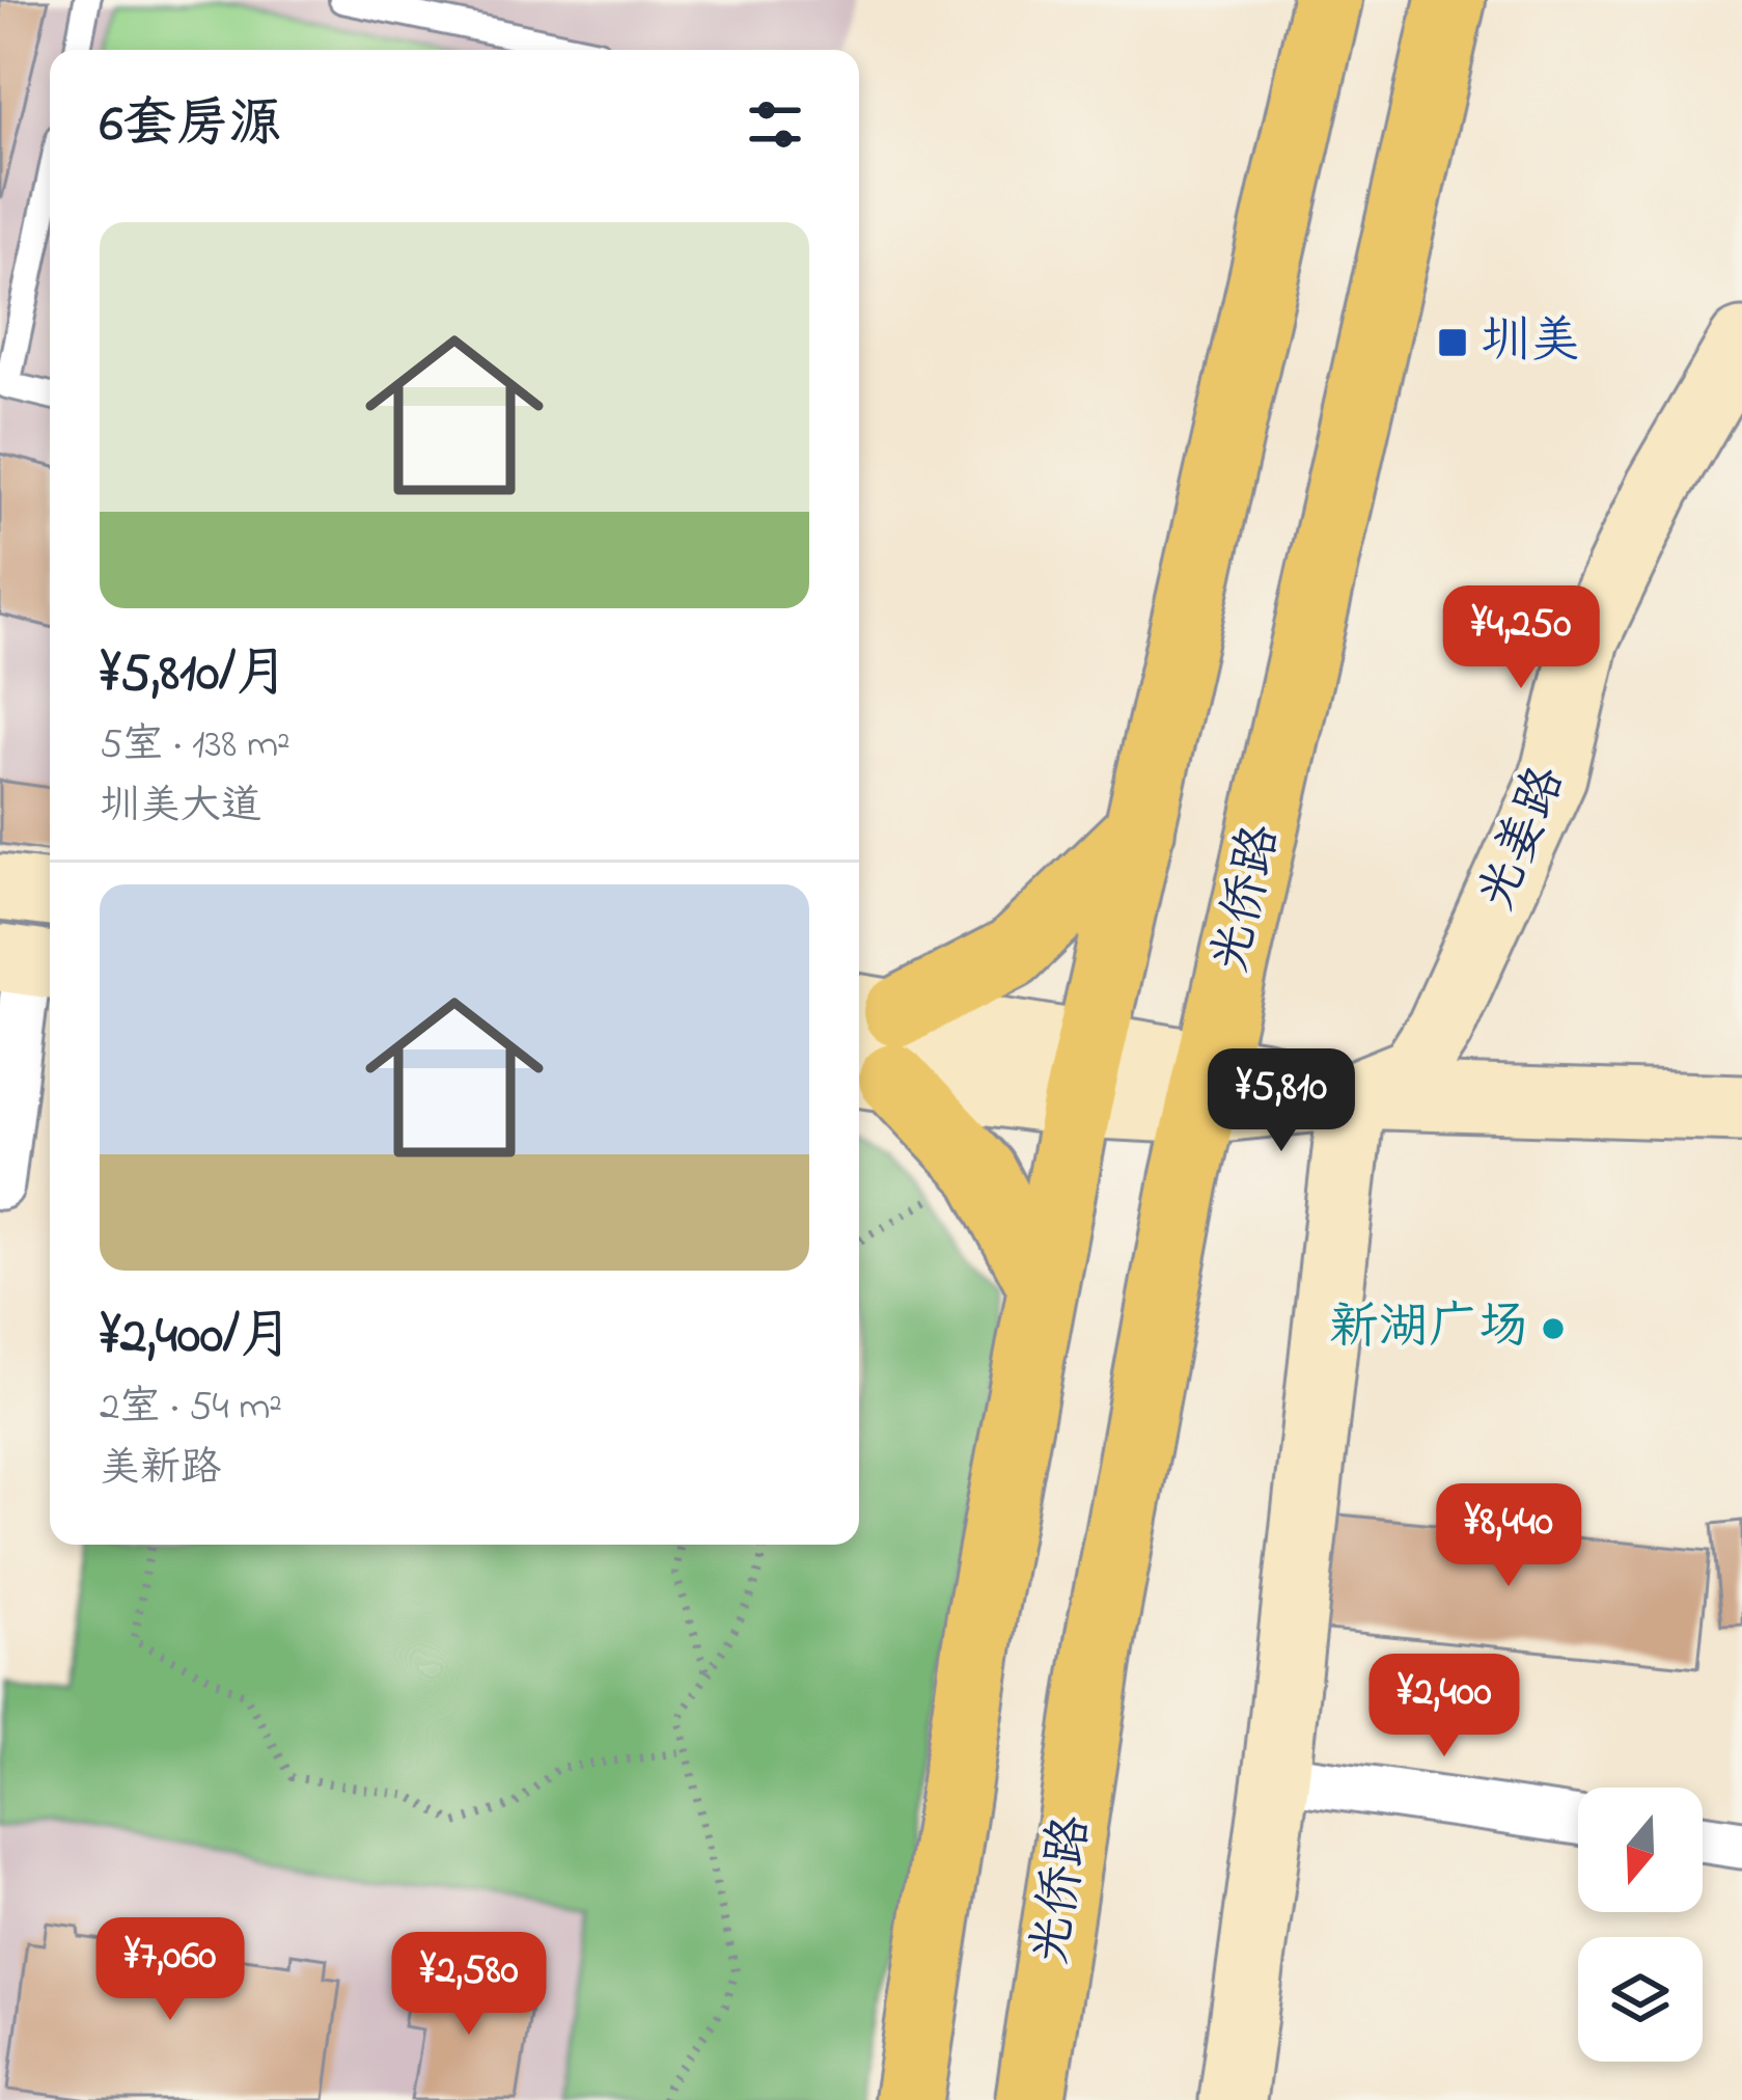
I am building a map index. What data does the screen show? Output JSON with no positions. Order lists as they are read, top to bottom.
{
  "streets": {
    "main road": ["光侨路"],
    "street": ["光姜路"]
  },
  "places": {
    "transit": ["圳美"],
    "other": ["新湖广场"]
  },
  "north": "bottom",
  "page": {
    "heading": "6套房源",
    "list": [
      {
        "name": "¥5,810/月",
        "note": "5室 · 138 m² · 圳美大道"
      },
      {
        "name": "¥2,400/月",
        "note": "2室 · 54 m² · 美新路"
      }
    ],
    "price": [
      "¥4,250",
      "¥5,810",
      "¥8,440",
      "¥2,400",
      "¥7,060",
      "¥2,580"
    ]
  }
}
